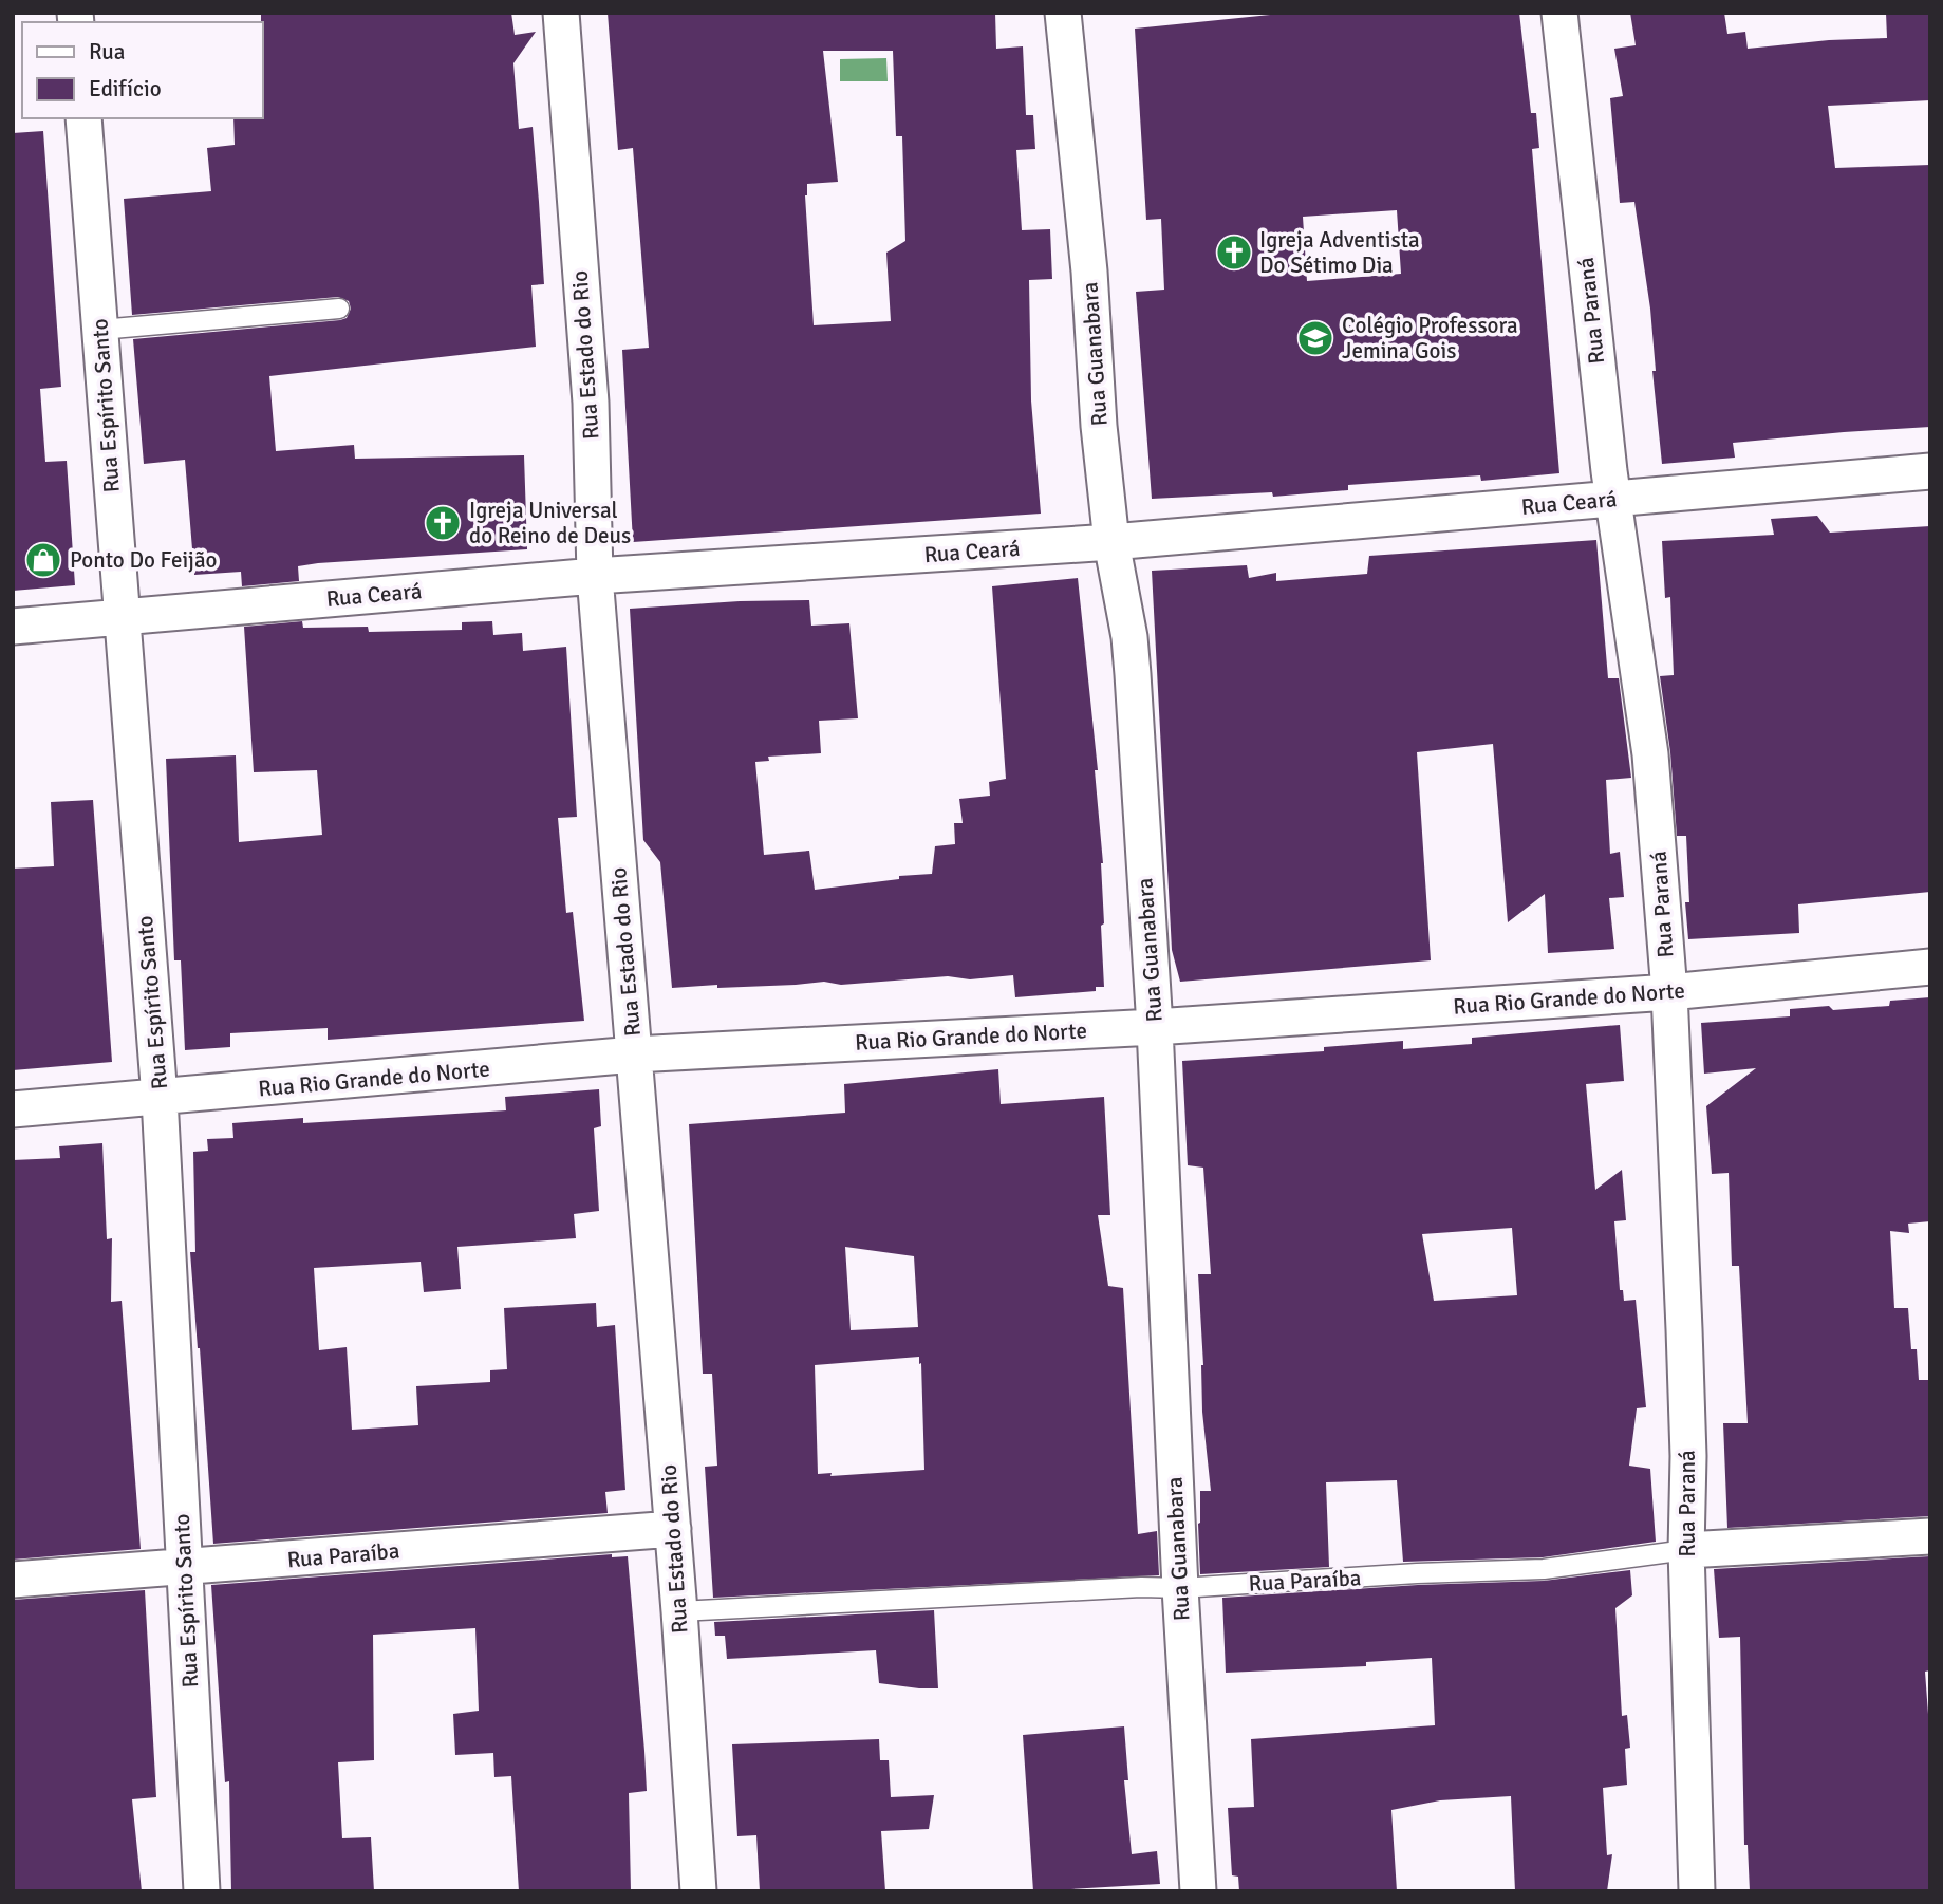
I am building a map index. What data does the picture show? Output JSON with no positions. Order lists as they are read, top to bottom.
{
  "streets": {
    "street": [
      "Rua Paraná",
      "Rua Guanabara",
      "Rua Estado do Rio",
      "Rua Espírito Santo",
      "Rua Ceará",
      "Rua Rio Grande do Norte",
      "Rua Paraíba"
    ]
  },
  "crossings": [
    ["Rua Paraná", "Rua Ceará"],
    ["Rua Paraná", "Rua Rio Grande do Norte"],
    ["Rua Paraná", "Rua Paraíba"],
    ["Rua Guanabara", "Rua Ceará"],
    ["Rua Guanabara", "Rua Rio Grande do Norte"],
    ["Rua Guanabara", "Rua Paraíba"],
    ["Rua Estado do Rio", "Rua Ceará"],
    ["Rua Estado do Rio", "Rua Rio Grande do Norte"],
    ["Rua Estado do Rio", "Rua Paraíba"],
    ["Rua Espírito Santo", "Rua Ceará"],
    ["Rua Espírito Santo", "Rua Rio Grande do Norte"],
    ["Rua Espírito Santo", "Rua Paraíba"]
  ],
  "places": {
    "church": ["Igreja Adventista Do Sétimo Dia", "Igreja Universal do Reino de Deus"],
    "school or university": ["Colégio Professora Jemina Gois"],
    "shop": ["Ponto Do Feijão"]
  },
  "legend": ["Rua", "Edifício"]
}
